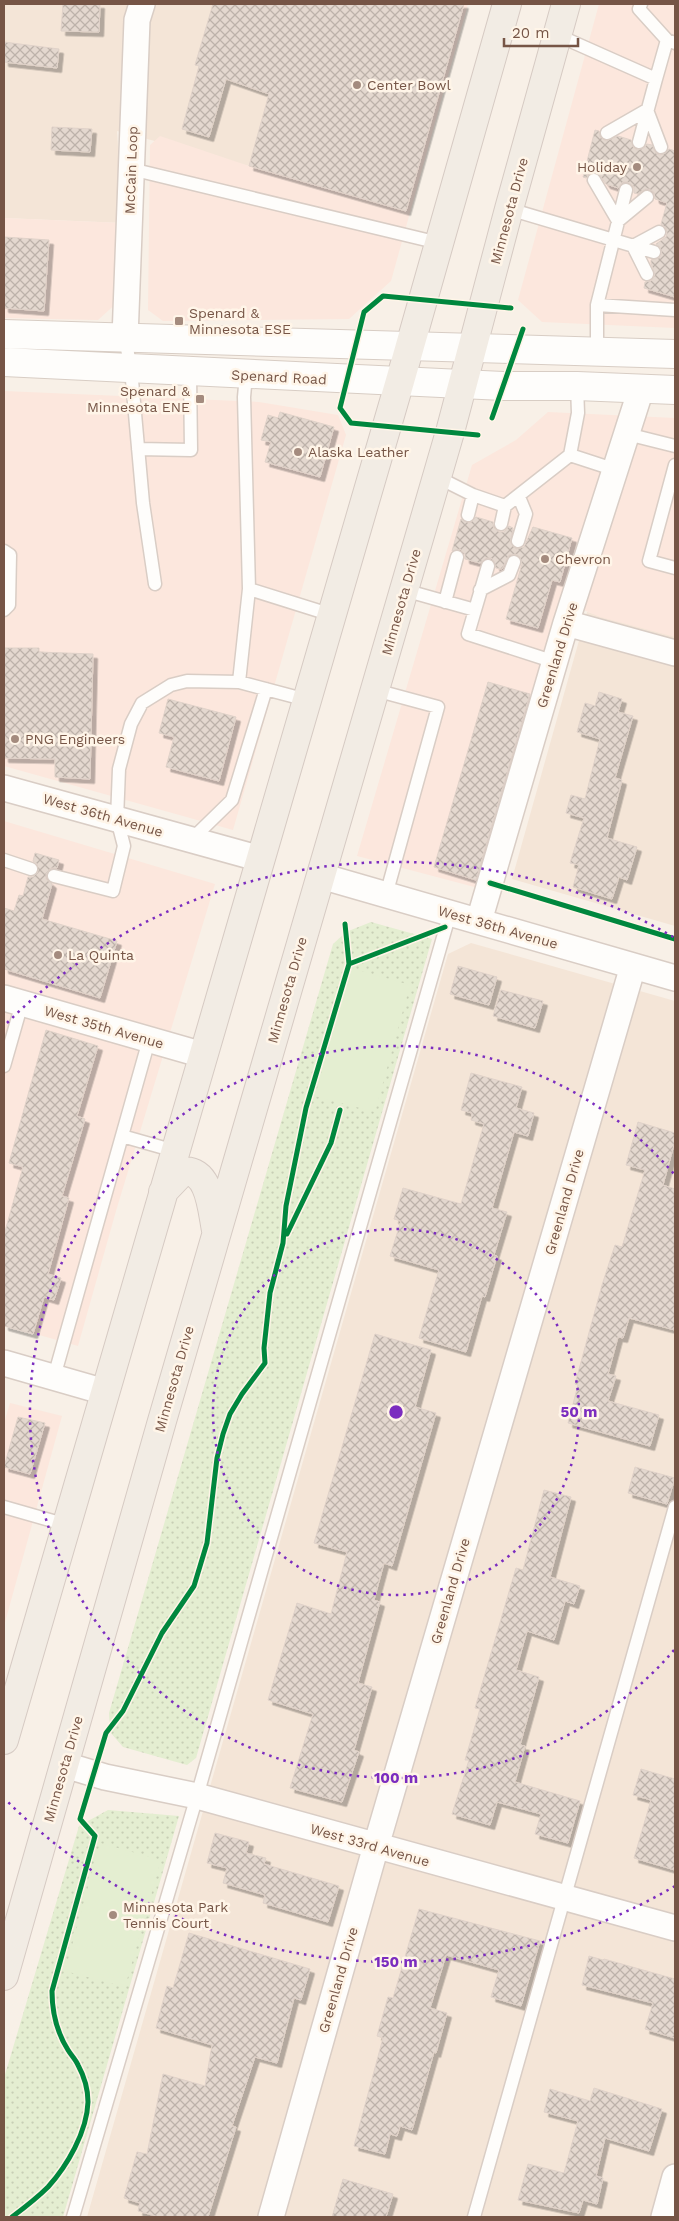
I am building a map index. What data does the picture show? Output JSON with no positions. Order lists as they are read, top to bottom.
{
  "streets": {
    "main road": ["Minnesota Drive", "Spenard Road"],
    "street": [
      "McCain Loop",
      "Greenland Drive",
      "West 36th Avenue",
      "West 35th Avenue",
      "West 33rd Avenue"
    ]
  },
  "crossings": [
    ["Minnesota Drive", "Spenard Road"],
    ["Minnesota Drive", "West 36th Avenue"],
    ["Minnesota Drive", "West 33rd Avenue"],
    ["Spenard Road", "Greenland Drive"],
    ["Greenland Drive", "West 36th Avenue"],
    ["Greenland Drive", "West 33rd Avenue"]
  ],
  "places": {
    "other": [
      "Center Bowl",
      "Holiday",
      "Alaska Leather",
      "Chevron",
      "PNG Engineers",
      "La Quinta",
      "Minnesota Park Tennis Court"
    ],
    "transit": ["Spenard & Minnesota ESE", "Spenard & Minnesota ENE"]
  },
  "scale_bar": "20 m",
  "rings": ["50 m", "100 m", "150 m"]
}
